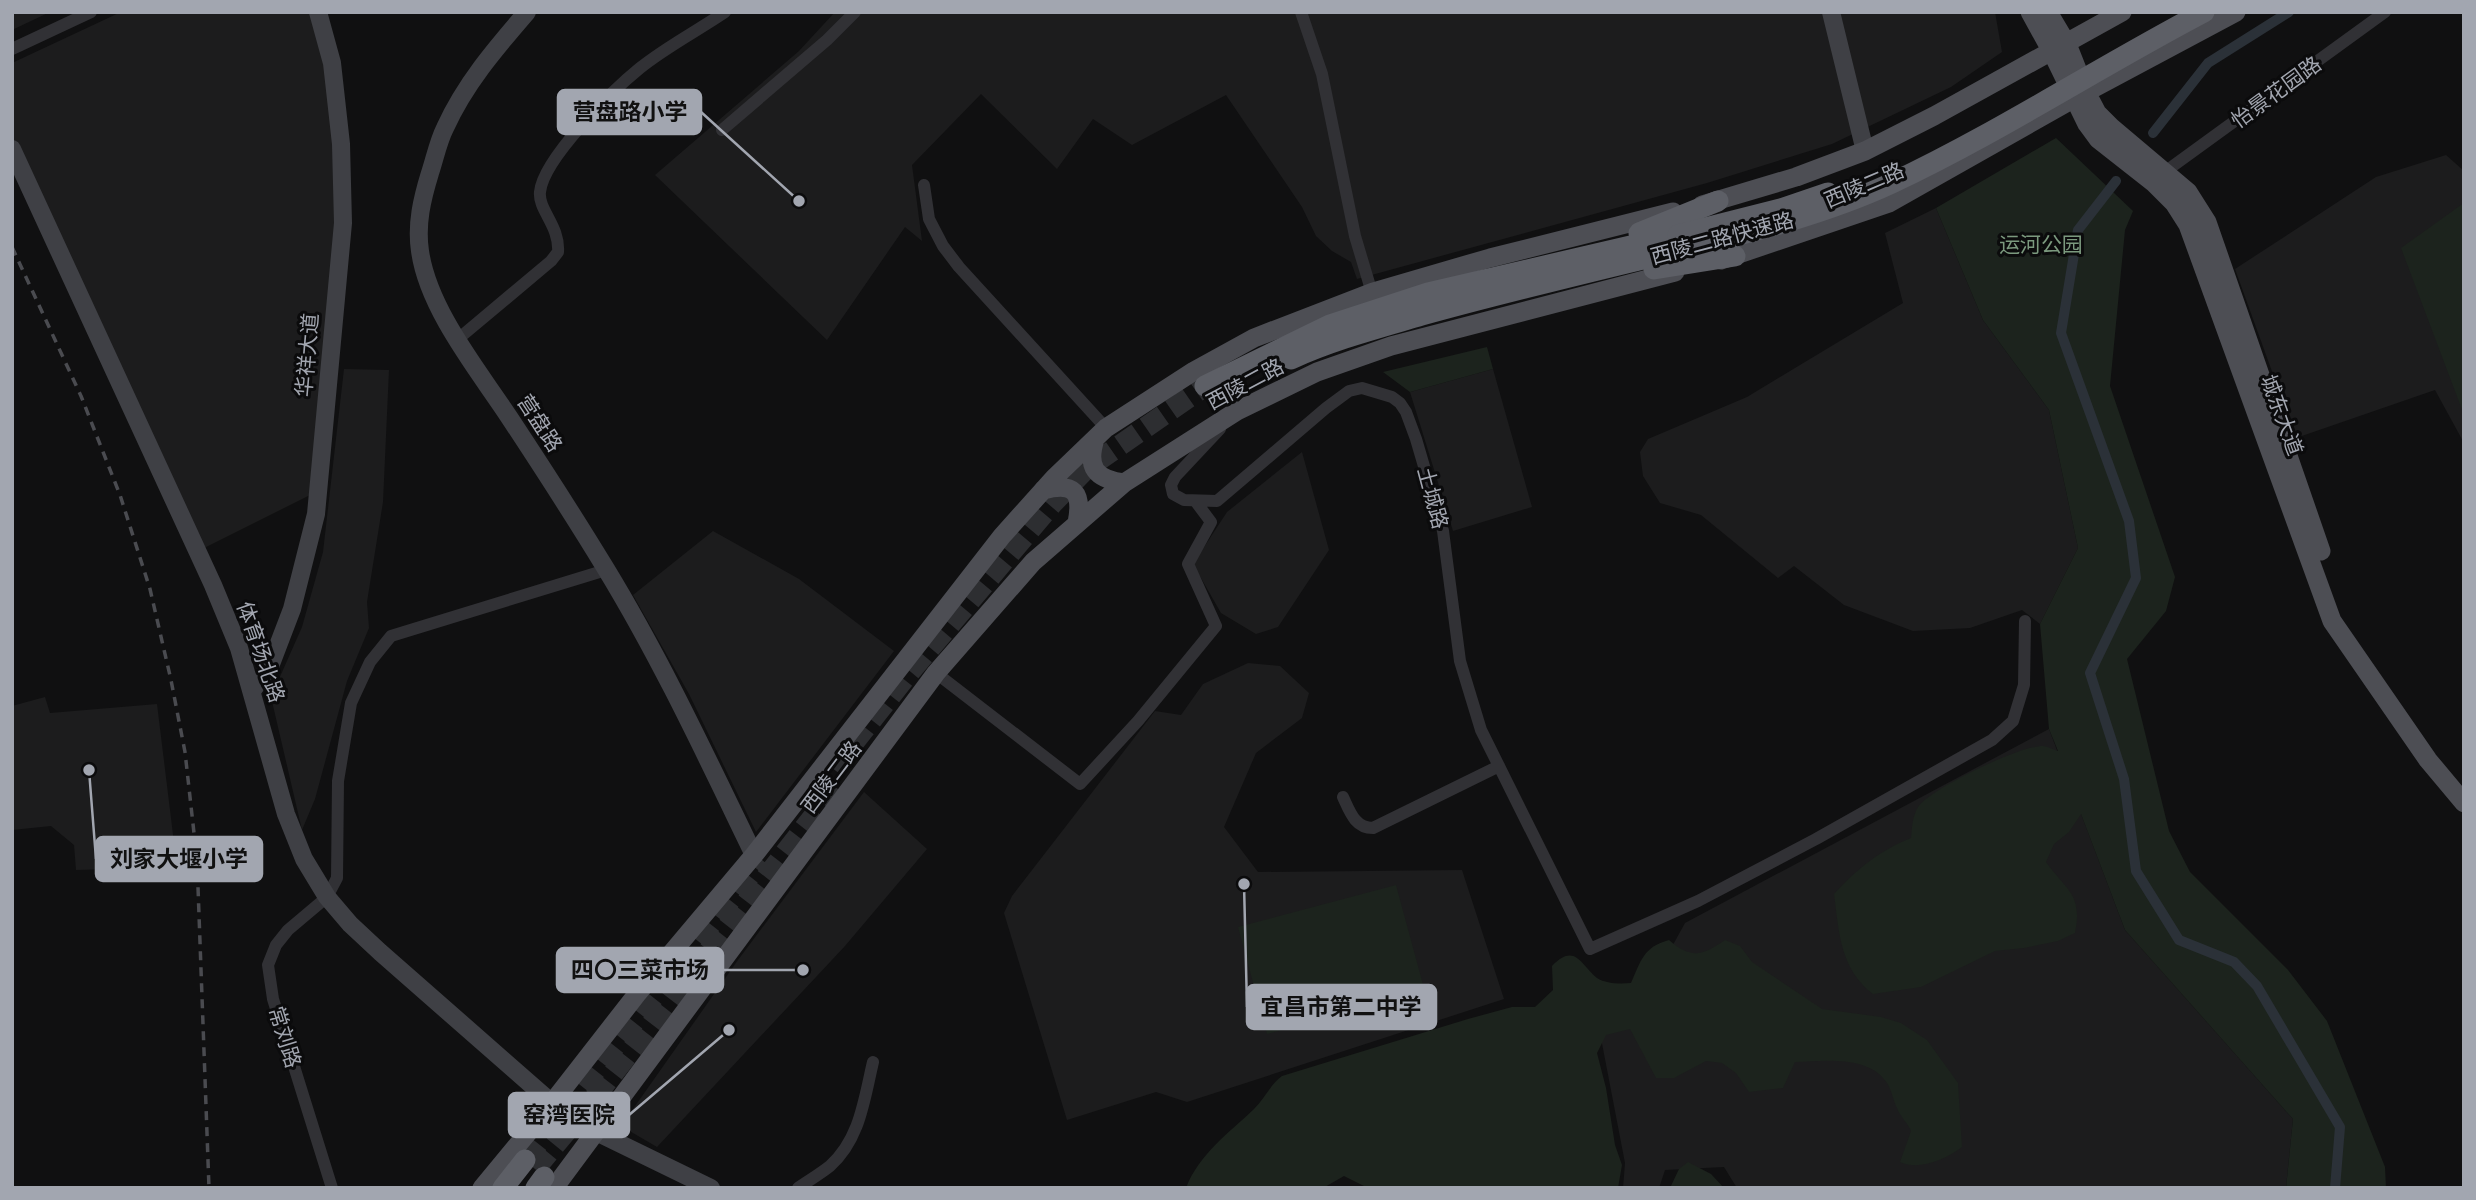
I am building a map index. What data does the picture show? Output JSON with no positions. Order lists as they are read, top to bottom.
{
  "streets": {
    "highway": ["西陵二路快速路"],
    "main road": [
      "西陵二路",
      "华祥大道",
      "城东大道",
      "营盘路",
      "体育场北路"
    ],
    "street": ["怡景花园路", "土城路", "常刘路"]
  },
  "crossings": [
    ["怡景花园路", "城东大道"],
    ["西陵二路", "城东大道"],
    ["西陵二路", "营盘路"],
    ["西陵二路", "体育场北路"],
    ["华祥大道", "体育场北路"],
    ["体育场北路", "常刘路"]
  ],
  "parks": ["运河公园"],
  "places": [
    "营盘路小学",
    "刘家大堰小学",
    "宜昌市第二中学",
    "四〇三菜市场",
    "窑湾医院"
  ]
}
